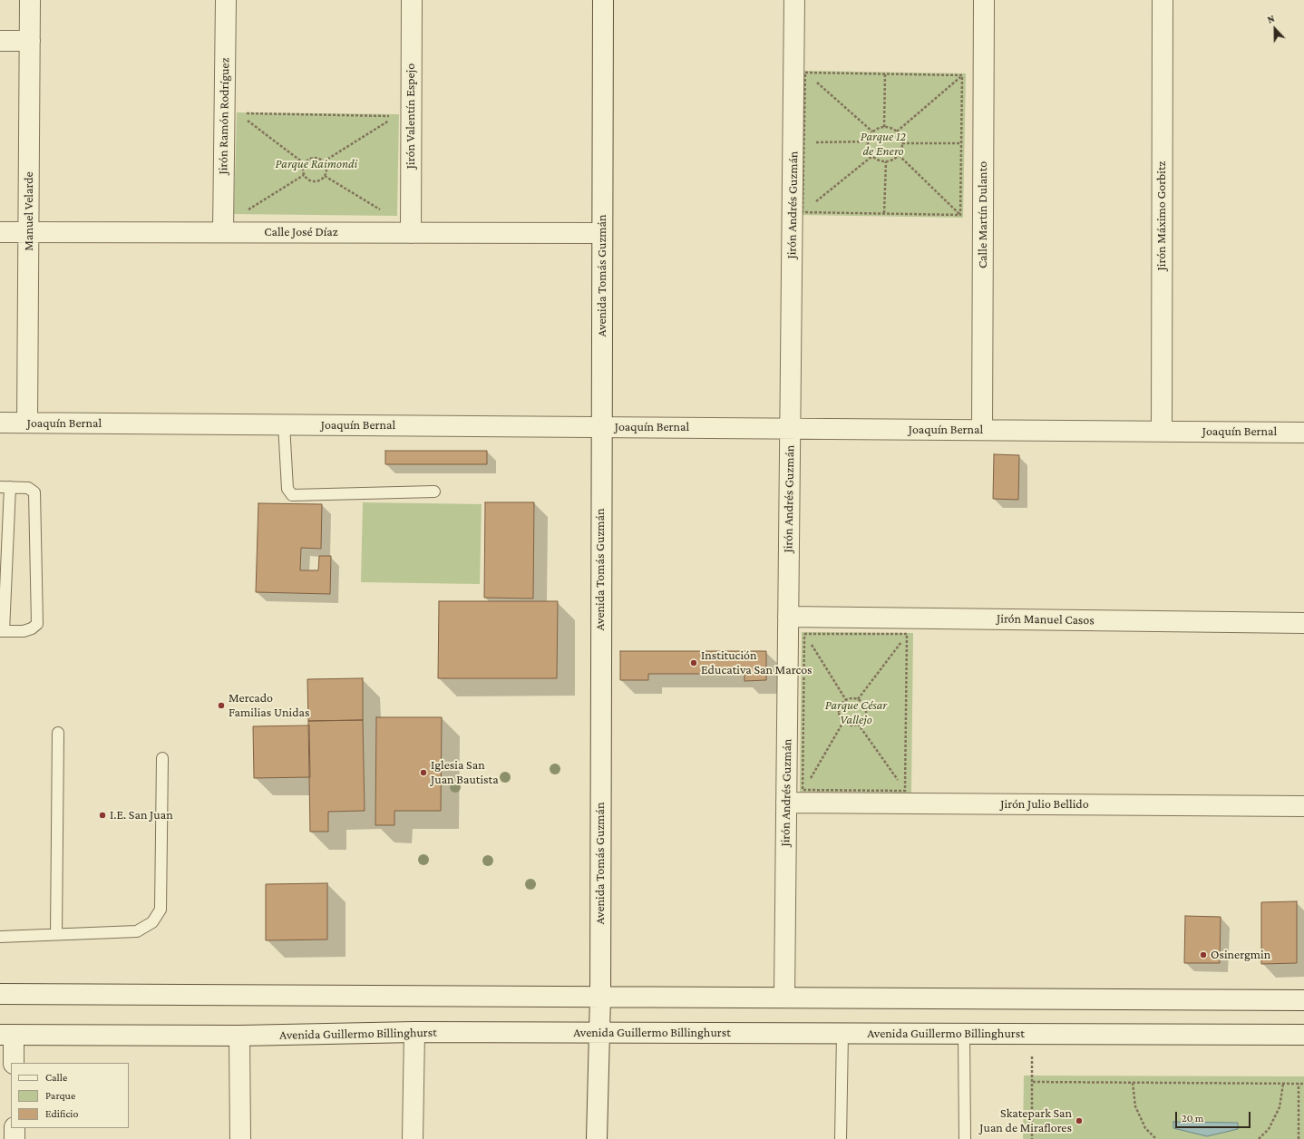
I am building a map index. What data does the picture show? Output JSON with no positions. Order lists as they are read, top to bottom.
{
  "streets": {
    "street": [
      "Jirón Ramón Rodríguez",
      "Jirón Valentín Espejo",
      "Jirón Andrés Guzmán",
      "Manuel Velarde",
      "Calle Martín Dulanto",
      "Jirón Máximo Gorbitz",
      "Calle José Díaz",
      "Avenida Tomás Guzmán",
      "Joaquín Bernal",
      "Jirón Manuel Casos",
      "Jirón Julio Bellido",
      "Avenida Guillermo Billinghurst"
    ]
  },
  "crossings": [
    ["Jirón Ramón Rodríguez", "Calle José Díaz"],
    ["Jirón Valentín Espejo", "Calle José Díaz"],
    ["Jirón Andrés Guzmán", "Joaquín Bernal"],
    ["Jirón Andrés Guzmán", "Jirón Manuel Casos"],
    ["Jirón Andrés Guzmán", "Jirón Julio Bellido"],
    ["Manuel Velarde", "Calle José Díaz"],
    ["Manuel Velarde", "Joaquín Bernal"],
    ["Calle Martín Dulanto", "Joaquín Bernal"],
    ["Jirón Máximo Gorbitz", "Joaquín Bernal"],
    ["Calle José Díaz", "Avenida Tomás Guzmán"],
    ["Avenida Tomás Guzmán", "Joaquín Bernal"],
    ["Avenida Tomás Guzmán", "Avenida Guillermo Billinghurst"]
  ],
  "parks": ["Parque 12 de Enero", "Parque Raimondi", "Parque César Vallejo"],
  "places": [
    "Institución Educativa San Marcos",
    "Mercado Familias Unidas",
    "Iglesia San Juan Bautista",
    "I.E. San Juan",
    "Osinergmin",
    "Skatepark San Juan de Miraflores"
  ],
  "legend": ["Calle", "Parque", "Edificio"],
  "scale_bar": "20 m",
  "north": "top"
}
